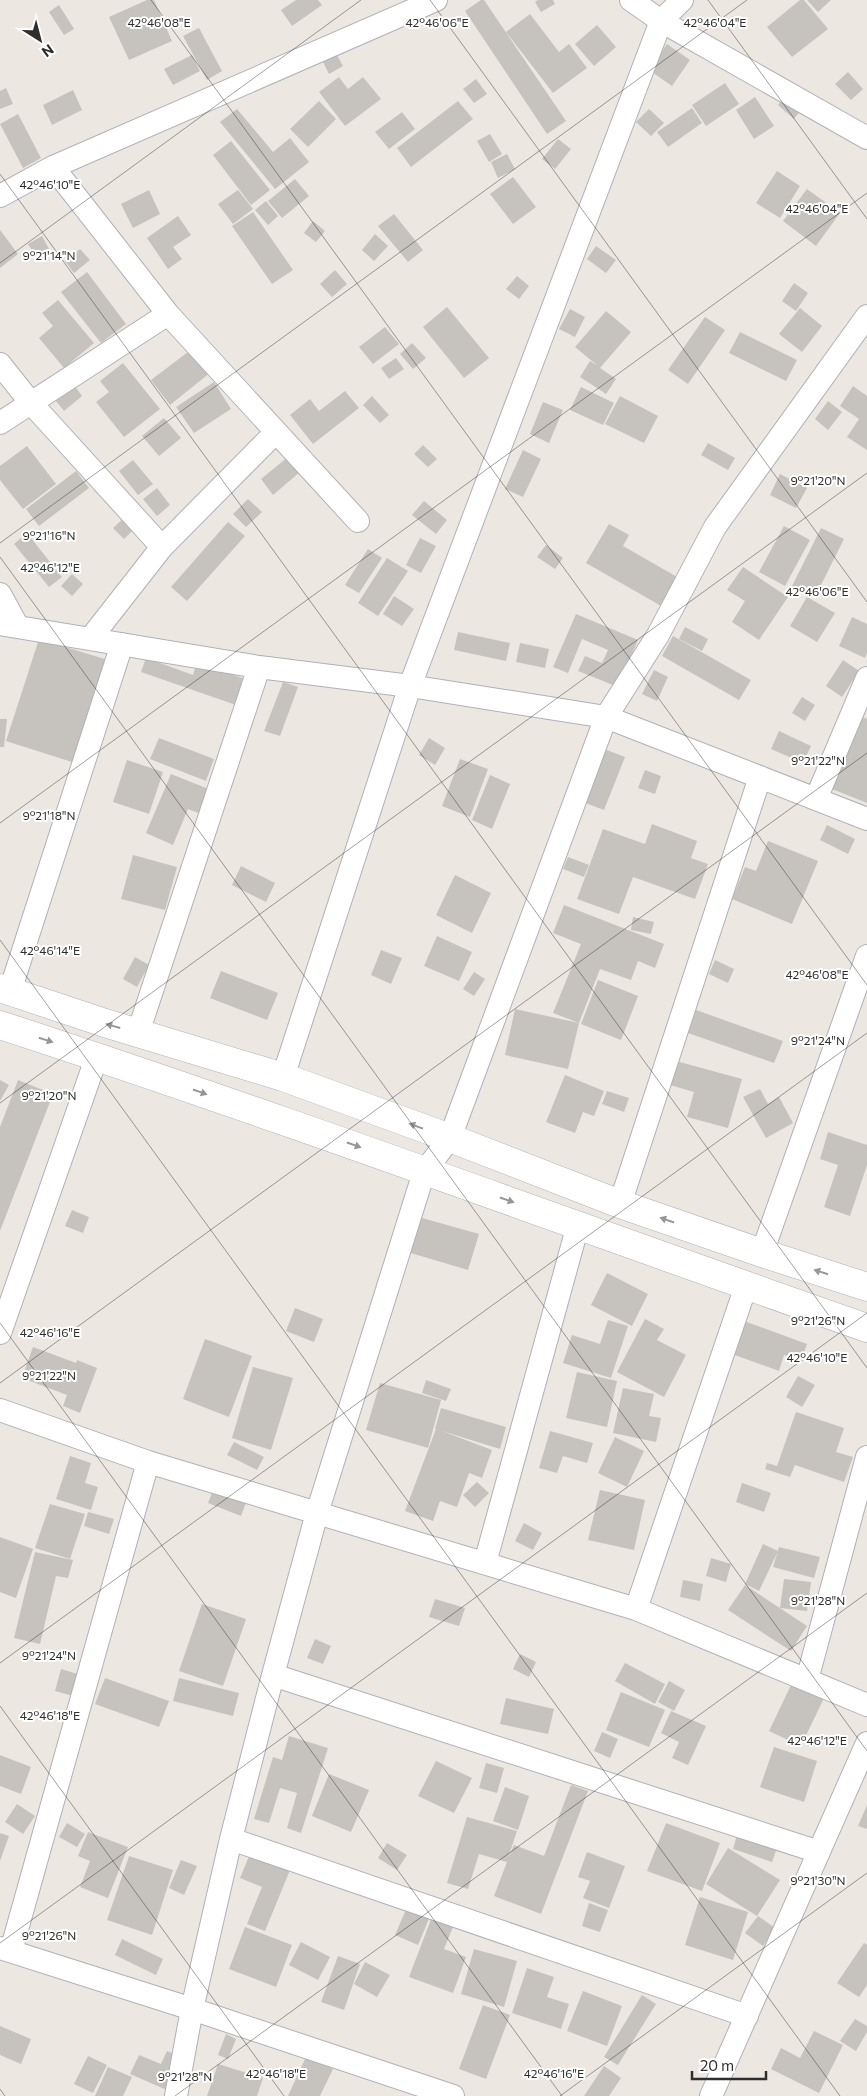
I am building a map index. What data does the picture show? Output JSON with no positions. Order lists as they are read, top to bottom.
{
  "scale_bar": "20 m",
  "north": "bottom right",
  "coordinates": [
    "42°46'08\"E",
    "42°46'06\"E",
    "42°46'04\"E",
    "42°46'10\"E",
    "9°21'14\"N",
    "9°21'20\"N",
    "9°21'16\"N",
    "42°46'12\"E",
    "9°21'22\"N",
    "9°21'18\"N",
    "42°46'14\"E",
    "9°21'24\"N",
    "9°21'26\"N",
    "42°46'16\"E",
    "9°21'28\"N",
    "42°46'18\"E",
    "9°21'30\"N"
  ]
}
